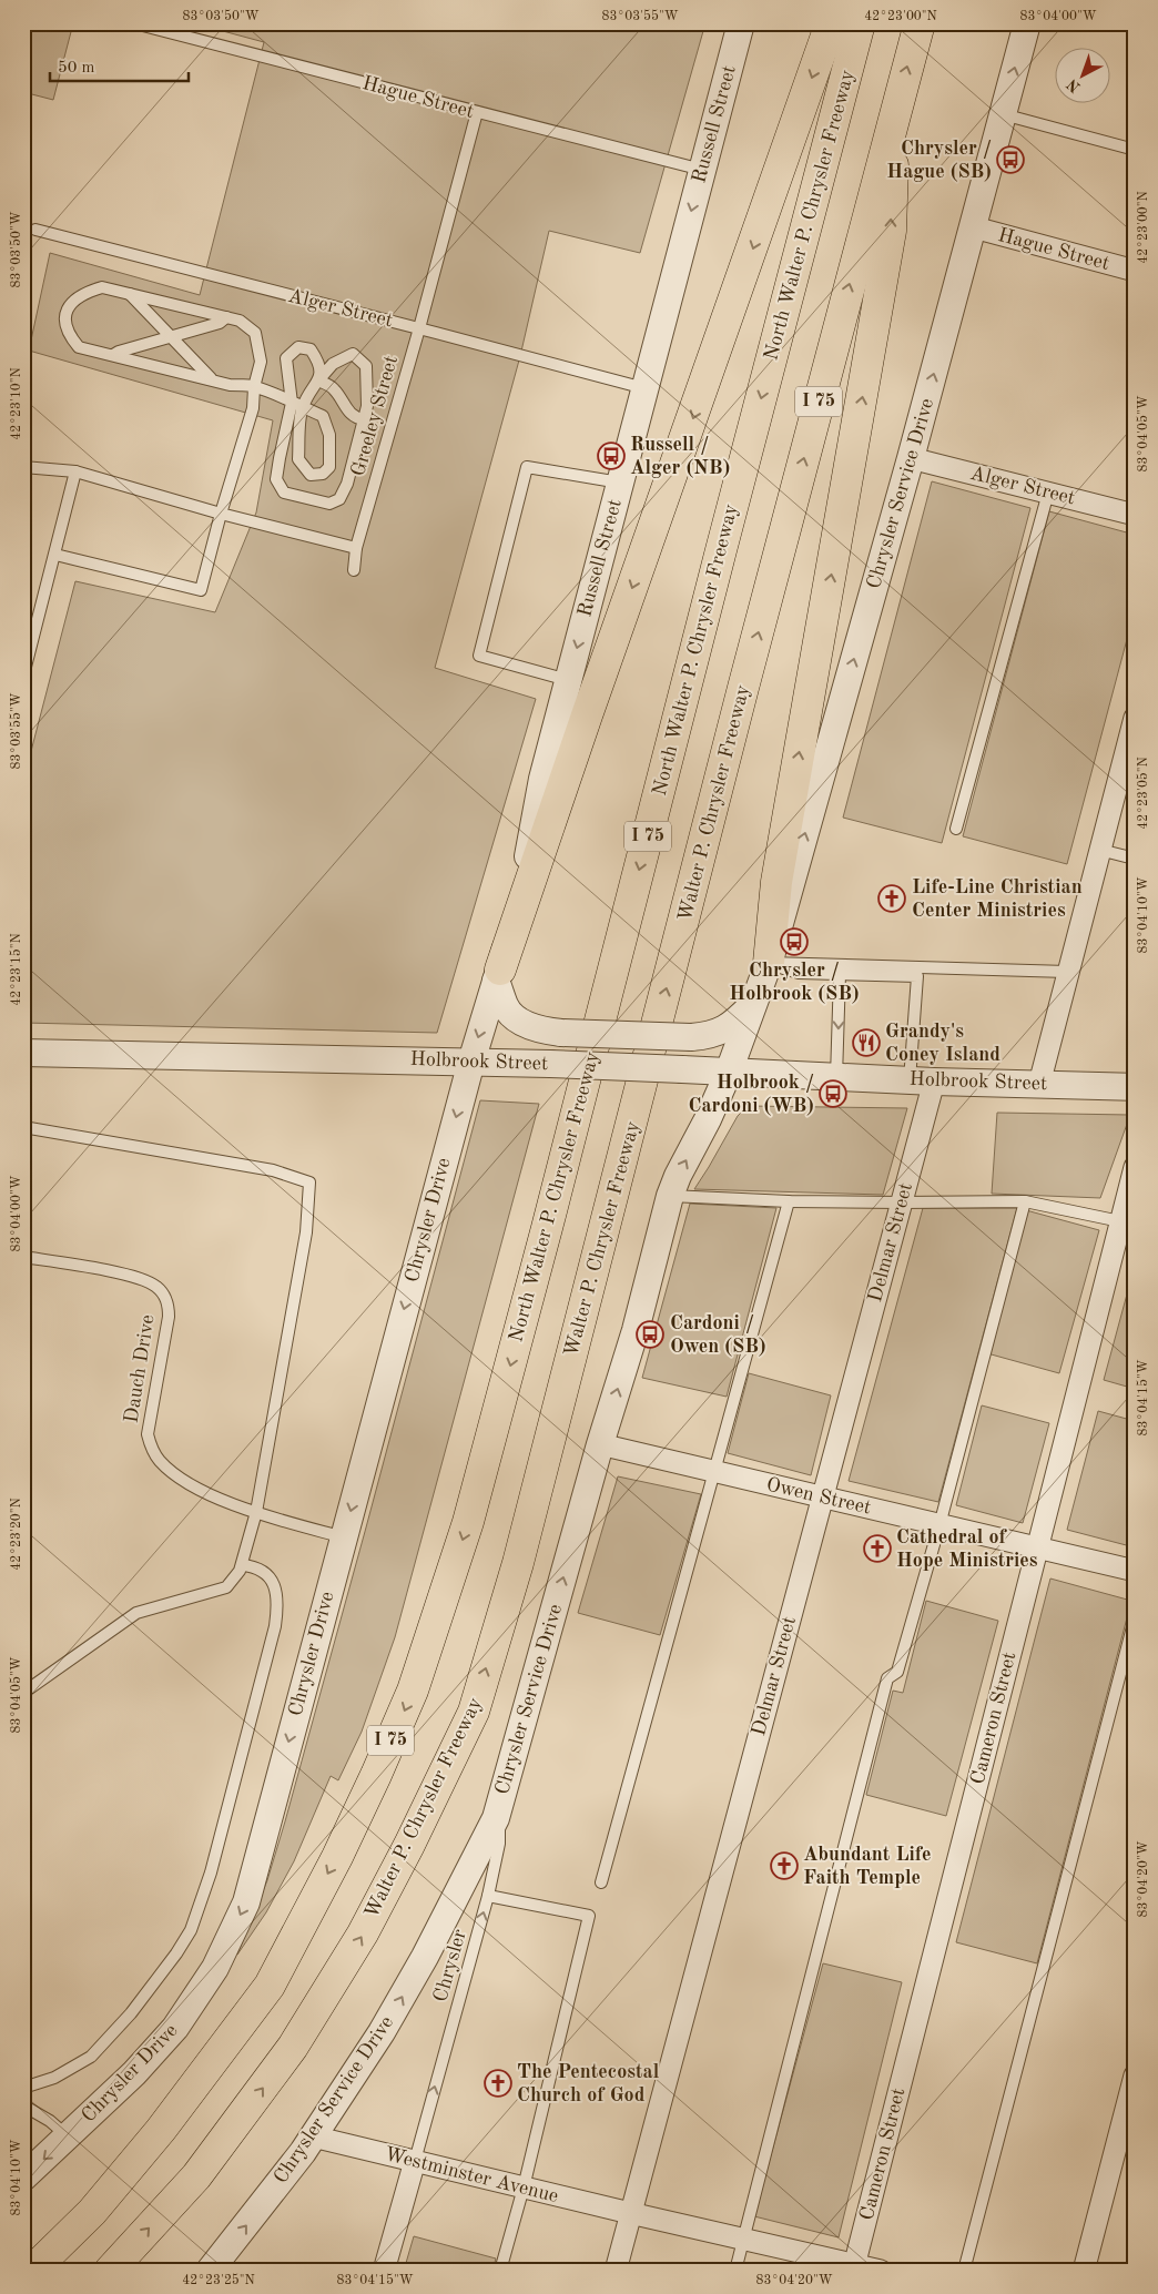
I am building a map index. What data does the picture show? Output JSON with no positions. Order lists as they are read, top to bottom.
{
  "streets": {
    "highway": ["North Walter P. Chrysler Freeway", "I 75", "Walter P. Chrysler Freeway"],
    "street": [
      "Hague Street",
      "Russell Street",
      "Alger Street",
      "Chrysler Service Drive",
      "Holbrook Street",
      "Chrysler Drive",
      "Delmar Street",
      "Owen Street",
      "Cameron Street",
      "Westminster Avenue"
    ],
    "lane": ["Greeley Street", "Dauch Drive", "Chrysler"]
  },
  "crossings": [
    ["Hague Street", "Russell Street"],
    ["Hague Street", "Greeley Street"],
    ["Hague Street", "Chrysler Service Drive"],
    ["Russell Street", "Alger Street"],
    ["Russell Street", "Holbrook Street"],
    ["Russell Street", "Chrysler Drive"],
    ["Alger Street", "Greeley Street"],
    ["Alger Street", "Chrysler Service Drive"],
    ["I 75", "Walter P. Chrysler Freeway"],
    ["Chrysler Service Drive", "Holbrook Street"],
    ["Chrysler Service Drive", "Owen Street"],
    ["Chrysler Service Drive", "Chrysler"],
    ["Chrysler Service Drive", "Westminster Avenue"],
    ["Holbrook Street", "Chrysler Drive"],
    ["Holbrook Street", "Delmar Street"],
    ["Chrysler Drive", "Dauch Drive"],
    ["Delmar Street", "Owen Street"],
    ["Delmar Street", "Westminster Avenue"],
    ["Owen Street", "Cameron Street"],
    ["Cameron Street", "Westminster Avenue"],
    ["Chrysler", "Westminster Avenue"]
  ],
  "one_way": [
    "Russell Street",
    "Chrysler Service Drive",
    "Chrysler Drive",
    "Chrysler"
  ],
  "places": {
    "bus stop": [
      "Chrysler / Hague (SB)",
      "Russell / Alger (NB)",
      "Chrysler / Holbrook (SB)",
      "Holbrook / Cardoni (WB)",
      "Cardoni / Owen (SB)"
    ],
    "church": [
      "Life-Line Christian Center Ministries",
      "Cathedral of Hope Ministries",
      "Abundant Life Faith Temple",
      "The Pentecostal Church of God"
    ],
    "restaurant": ["Grandy's Coney Island"]
  },
  "scale_bar": "50 m",
  "north": "bottom left",
  "coordinates": [
    "83°03'50\"W",
    "83°03'55\"W",
    "42°23'00\"N",
    "83°04'00\"W",
    "42°23'10\"N",
    "83°04'05\"W",
    "42°23'05\"N",
    "83°04'10\"W",
    "42°23'15\"N",
    "83°04'15\"W",
    "42°23'20\"N",
    "83°04'20\"W",
    "42°23'25\"N"
  ]
}
